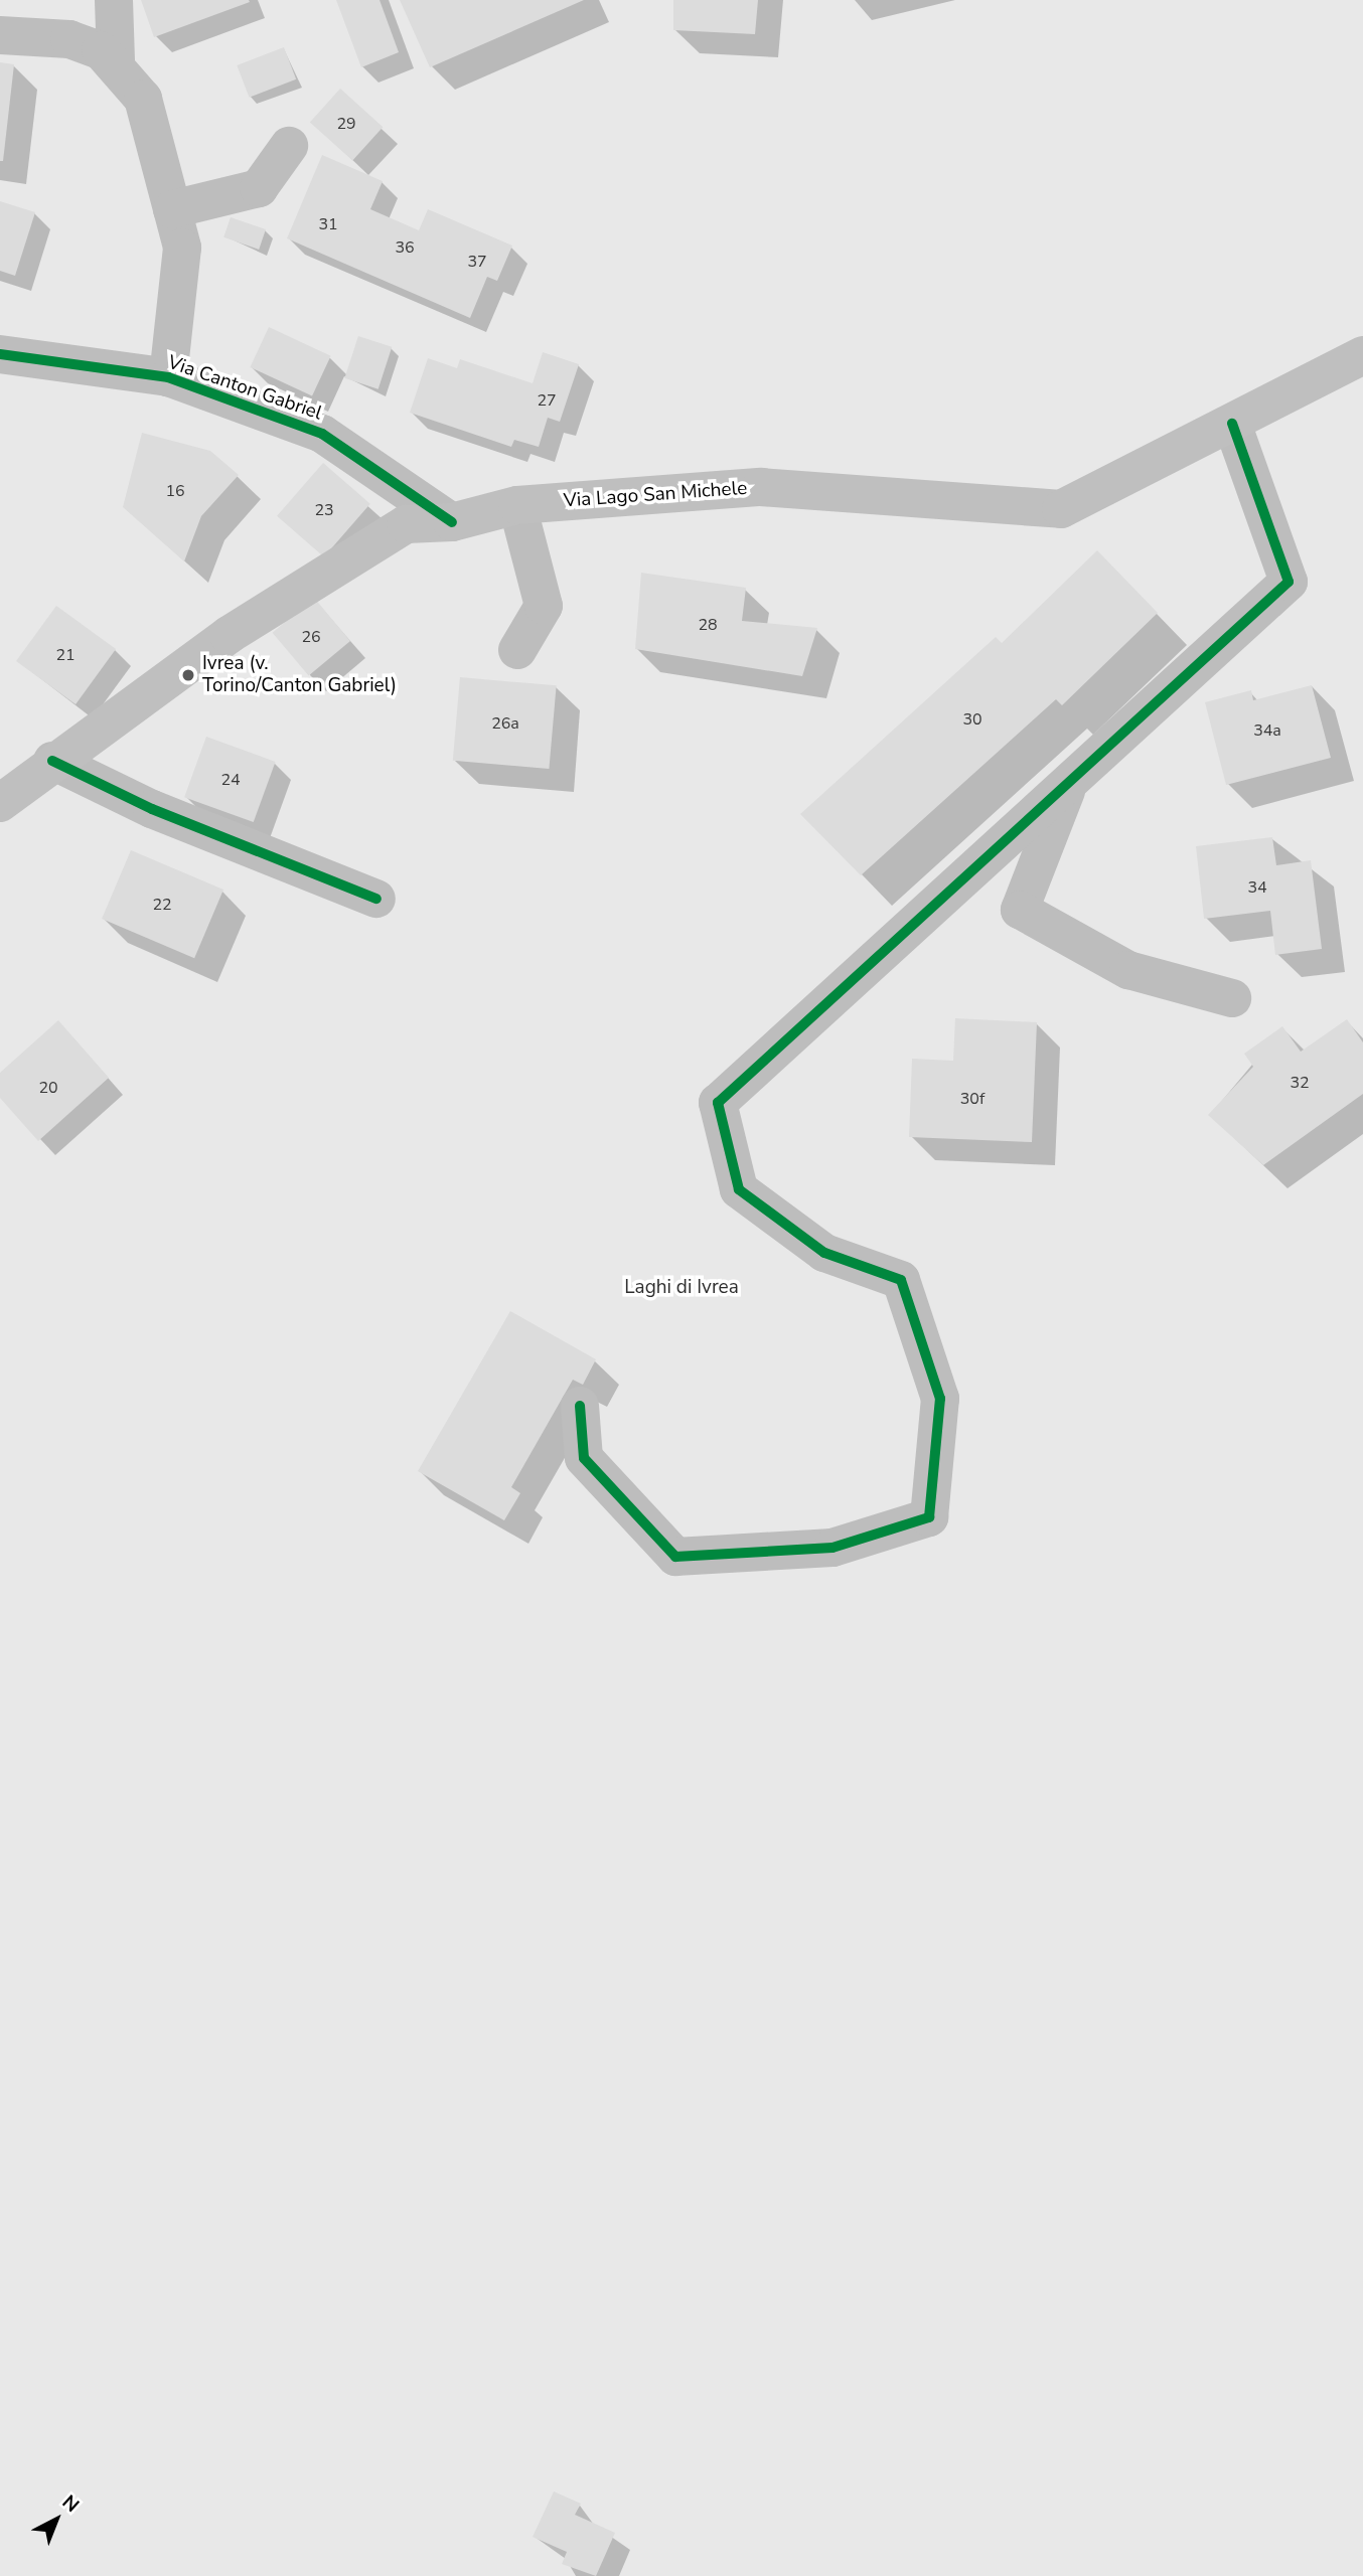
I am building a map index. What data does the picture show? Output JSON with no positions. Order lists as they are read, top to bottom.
{
  "streets": {
    "main road": ["Via Lago San Michele"],
    "street": ["Via Canton Gabriel"]
  },
  "crossings": [
    ["Via Canton Gabriel", "Via Lago San Michele"]
  ],
  "parks": ["Laghi di Ivrea"],
  "places": ["Ivrea (v. Torino/Canton Gabriel)"],
  "house_numbers": [
    "29",
    "31",
    "36",
    "37",
    "27",
    "16",
    "23",
    "28",
    "26",
    "21",
    "30",
    "26a",
    "34a",
    "24",
    "34",
    "22",
    "32",
    "20",
    "30f"
  ],
  "north": "top right"
}
